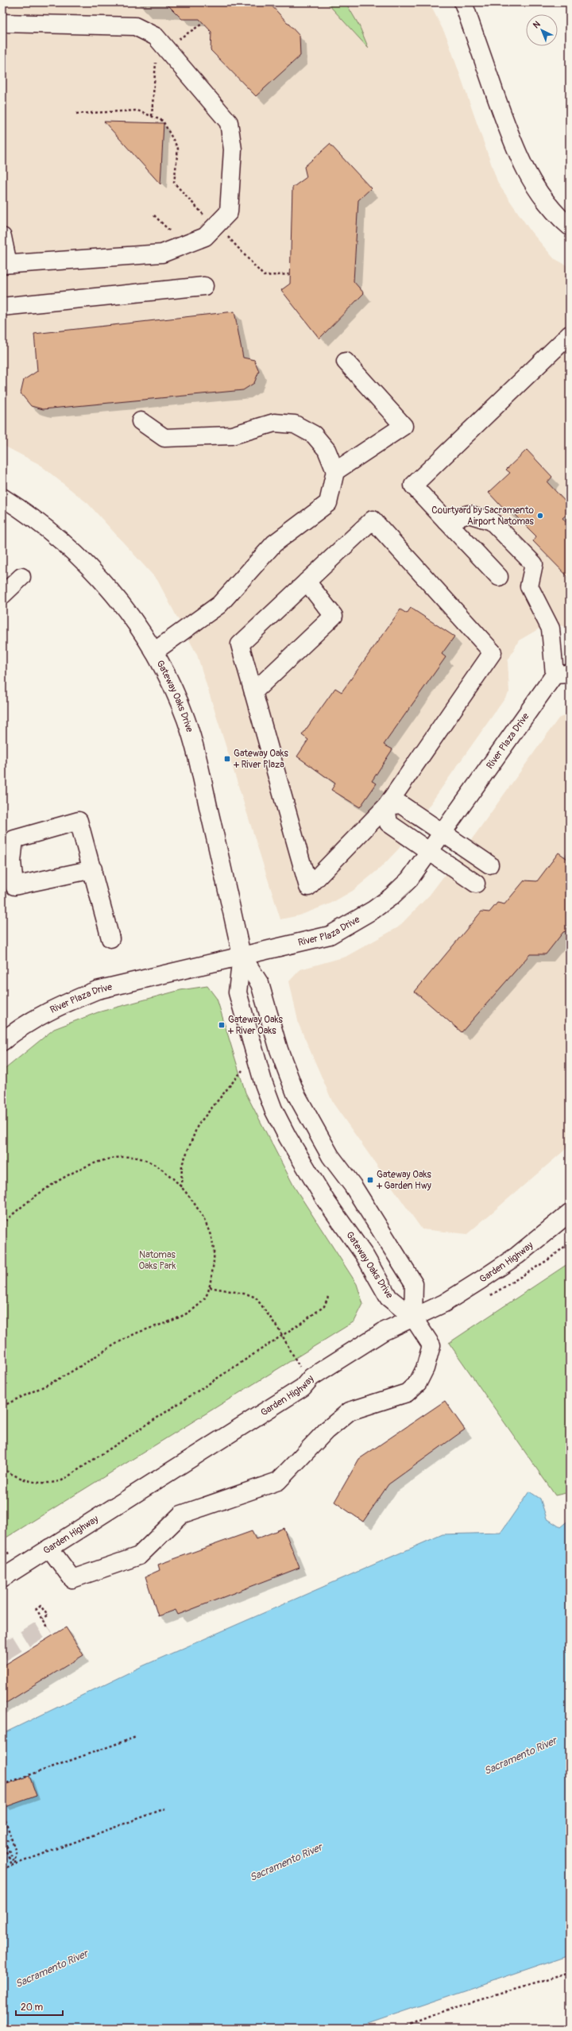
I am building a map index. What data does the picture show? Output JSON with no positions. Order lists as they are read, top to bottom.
{
  "streets": {
    "main road": ["Gateway Oaks Drive", "River Plaza Drive", "Garden Highway"]
  },
  "crossings": [
    ["Gateway Oaks Drive", "River Plaza Drive"],
    ["Gateway Oaks Drive", "Garden Highway"]
  ],
  "water": ["Sacramento River"],
  "parks": ["Natomas Oaks Park"],
  "places": {
    "other": ["Courtyard by Sacramento Airport Natomas"],
    "transit": ["Gateway Oaks + River Plaza", "Gateway Oaks + River Oaks", "Gateway Oaks + Garden Hwy"]
  },
  "scale_bar": "20 m",
  "north": "top left"
}
